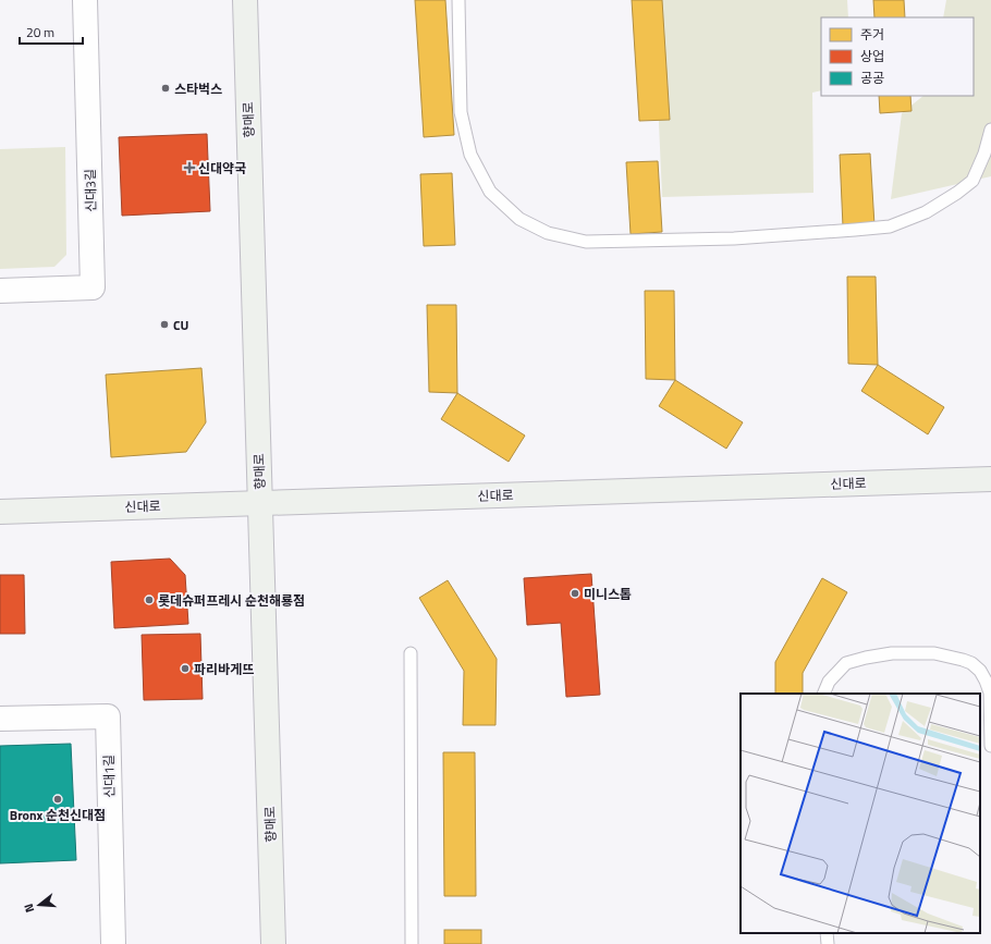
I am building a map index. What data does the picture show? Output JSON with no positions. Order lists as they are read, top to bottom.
{
  "streets": {
    "main road": ["향매로", "신대로"],
    "street": ["신대3길", "신대1길"]
  },
  "crossings": [
    ["향매로", "신대로"]
  ],
  "places": {
    "other": [
      "스타벅스",
      "CU",
      "미니스톱",
      "롯데슈퍼프레시 순천해룡점",
      "파리바게뜨",
      "Bronx 순천신대점"
    ],
    "health": ["신대약국"]
  },
  "legend": ["주거", "상업", "공공"],
  "scale_bar": "20 m",
  "north": "left"
}
